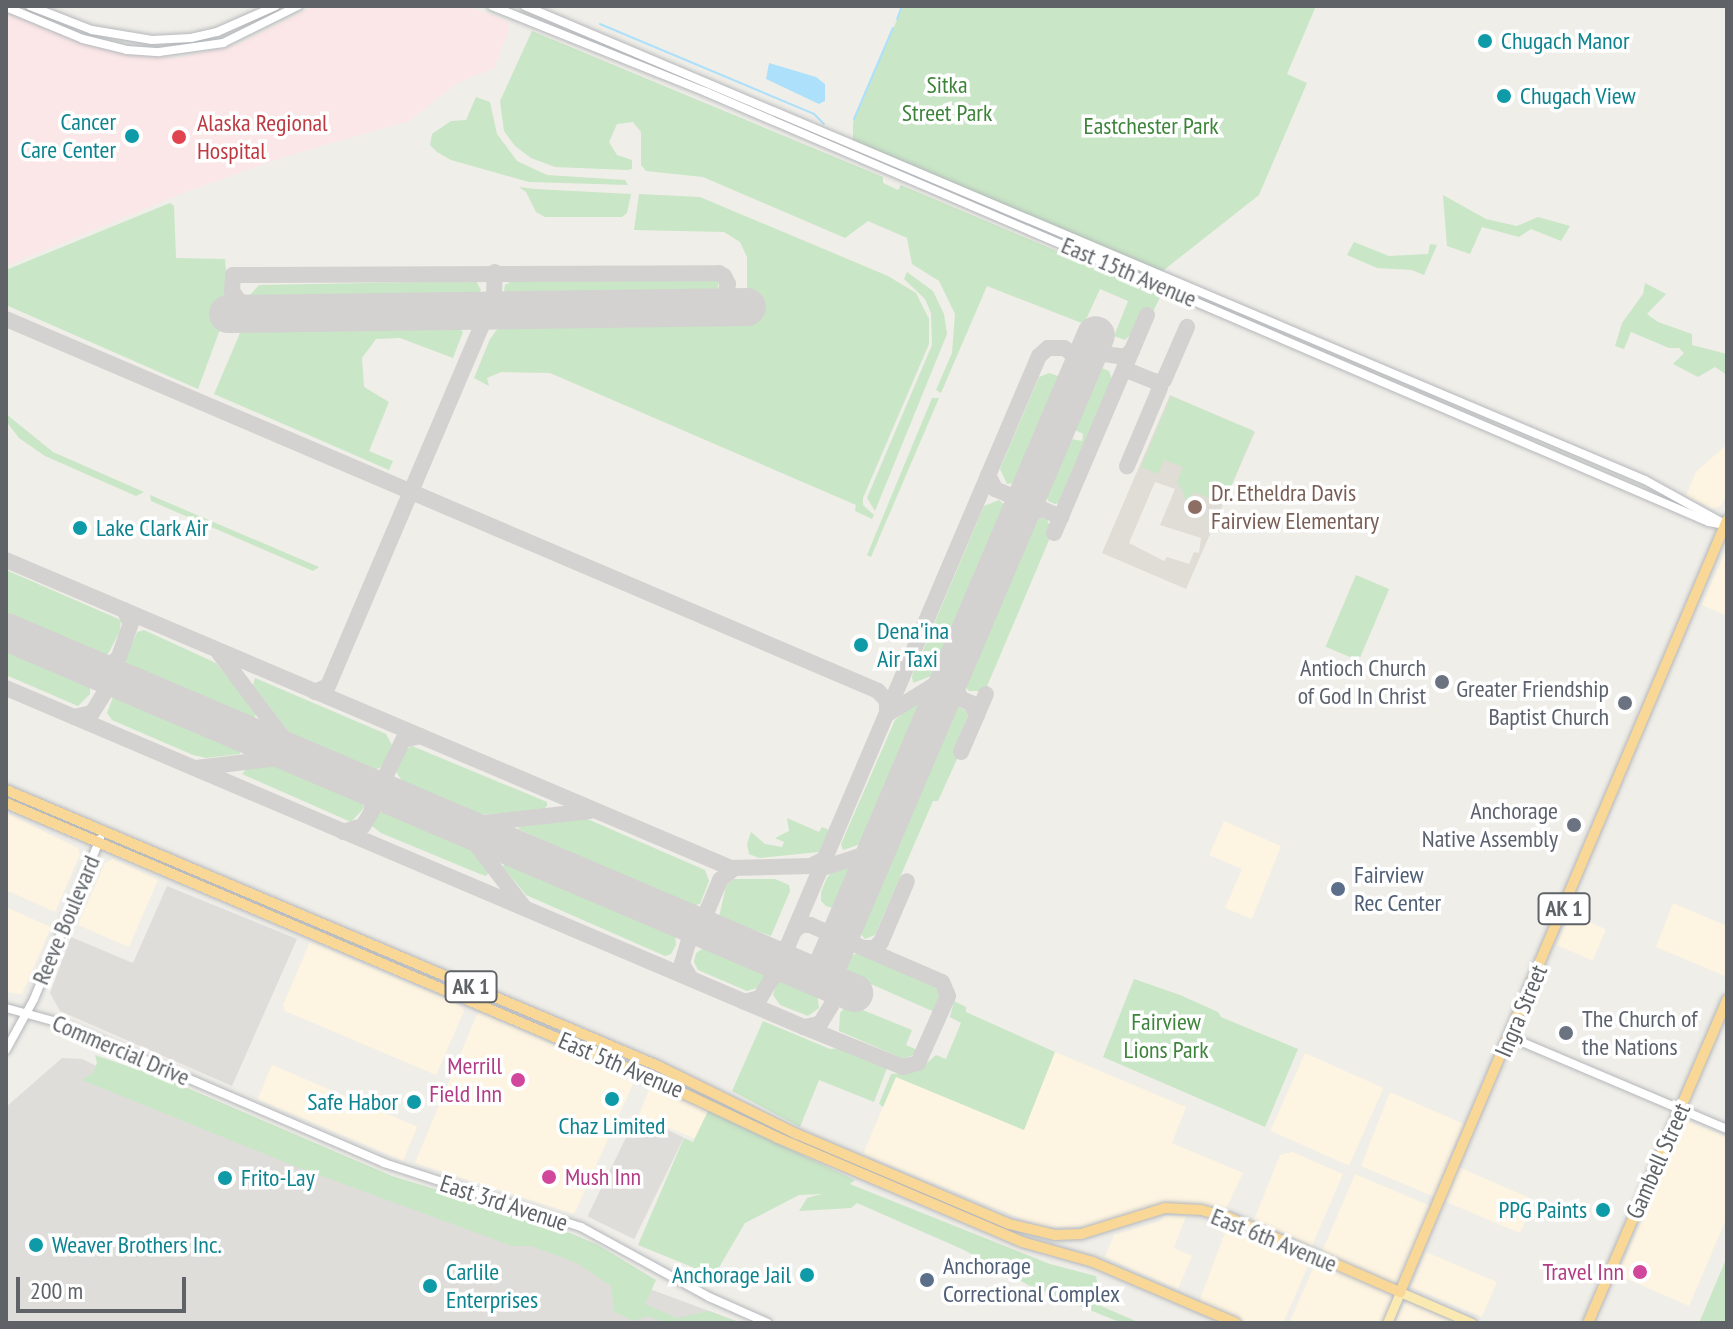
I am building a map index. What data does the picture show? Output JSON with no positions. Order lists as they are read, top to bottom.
{
  "streets": {
    "highway": [
      "AK 1",
      "Ingra Street",
      "East 5th Avenue",
      "Gambell Street",
      "East 6th Avenue"
    ],
    "main road": [
      "East 15th Avenue",
      "Reeve Boulevard",
      "Commercial Drive",
      "East 3rd Avenue"
    ]
  },
  "crossings": [
    ["East 15th Avenue", "Ingra Street"],
    ["Reeve Boulevard", "Commercial Drive"],
    ["Reeve Boulevard", "East 5th Avenue"],
    ["Ingra Street", "East 6th Avenue"],
    ["Commercial Drive", "East 3rd Avenue"],
    ["East 5th Avenue", "East 6th Avenue"]
  ],
  "parks": ["Sitka Street Park", "Eastchester Park", "Fairview Lions Park"],
  "places": [
    "Chugach Manor",
    "Chugach View",
    "Cancer Care Center",
    "Alaska Regional Hospital",
    "Dr. Etheldra Davis Fairview Elementary",
    "Lake Clark Air",
    "Dena'ina Air Taxi",
    "Antioch Church of God In Christ",
    "Greater Friendship Baptist Church",
    "Anchorage Native Assembly",
    "Fairview Rec Center",
    "The Church of the Nations",
    "Merrill Field Inn",
    "Chaz Limited",
    "Safe Habor",
    "Mush Inn",
    "Frito-Lay",
    "PPG Paints",
    "Weaver Brothers Inc.",
    "Travel Inn",
    "Anchorage Jail",
    "Anchorage Correctional Complex",
    "Carlile Enterprises"
  ],
  "scale_bar": "200 m"
}
